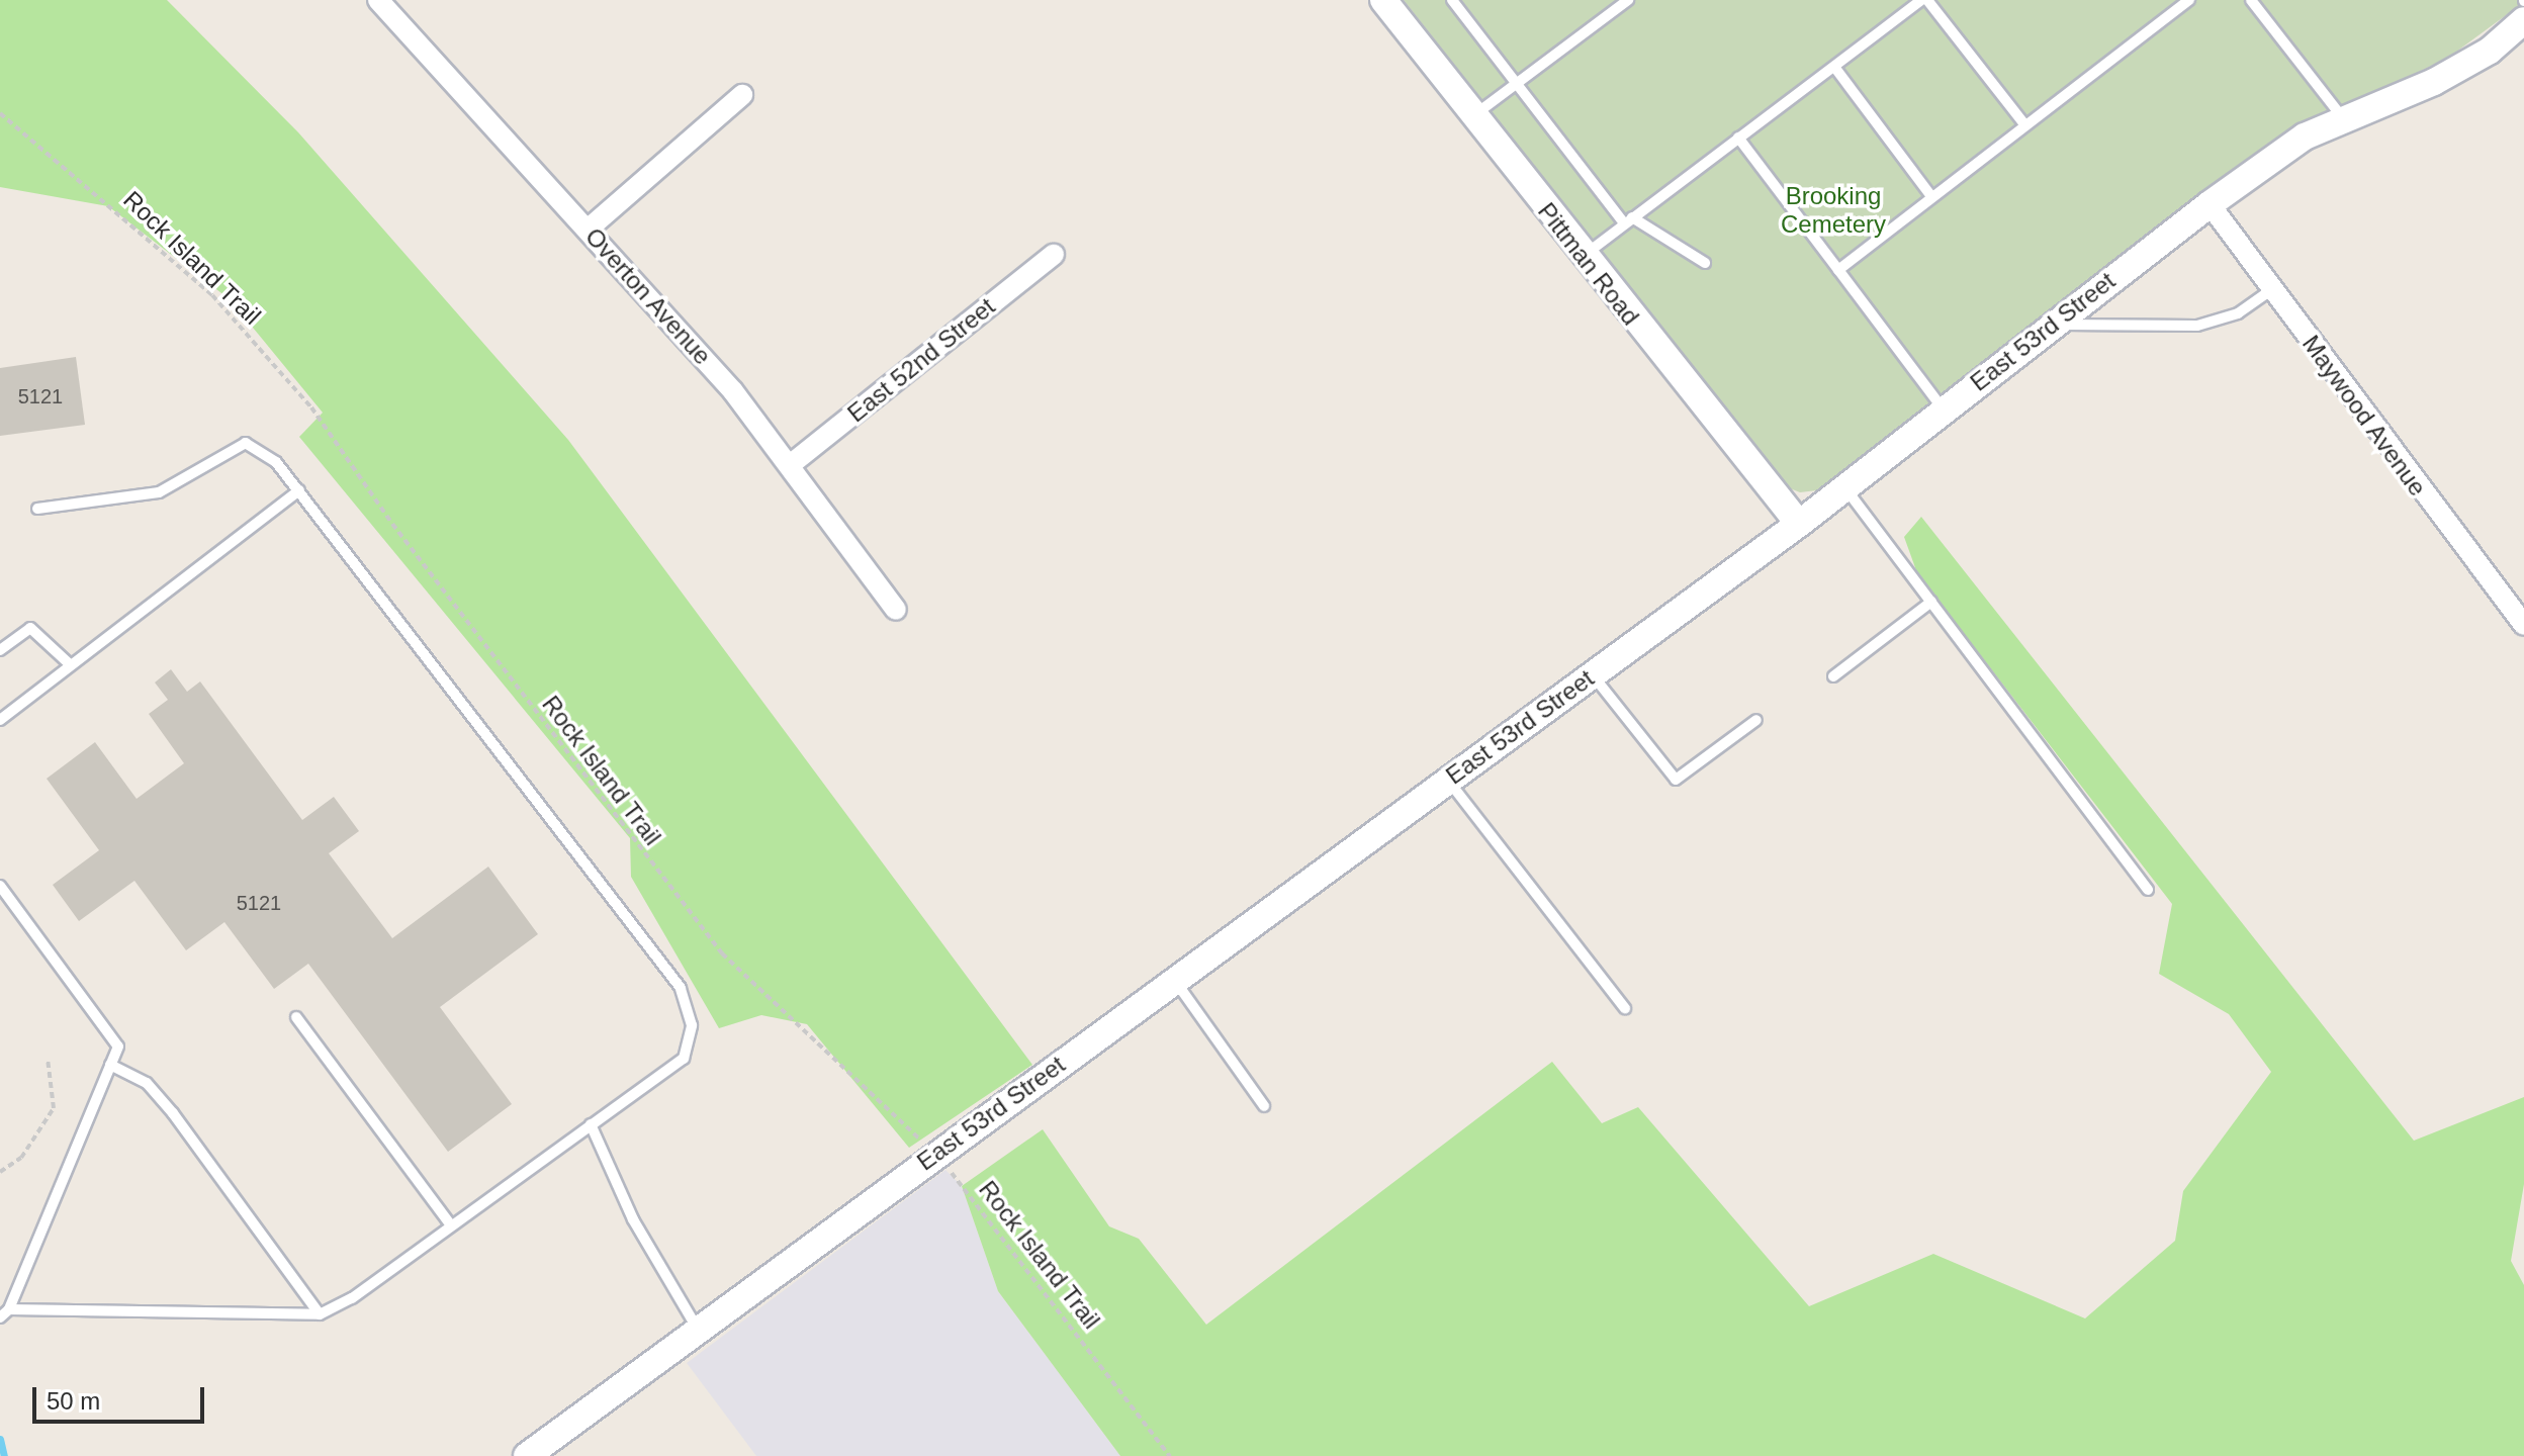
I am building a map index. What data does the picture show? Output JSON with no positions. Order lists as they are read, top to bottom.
{
  "streets": {
    "street": [
      "Pittman Road",
      "Overton Avenue",
      "East 53rd Street",
      "East 52nd Street",
      "Maywood Avenue"
    ],
    "path": ["Rock Island Trail"]
  },
  "crossings": [
    ["Rock Island Trail", "East 53rd Street"],
    ["Pittman Road", "East 53rd Street"],
    ["Overton Avenue", "East 52nd Street"],
    ["East 53rd Street", "Maywood Avenue"]
  ],
  "parks": ["Brooking Cemetery"],
  "house_numbers": ["5121", "5121"],
  "scale_bar": "50 m"
}
